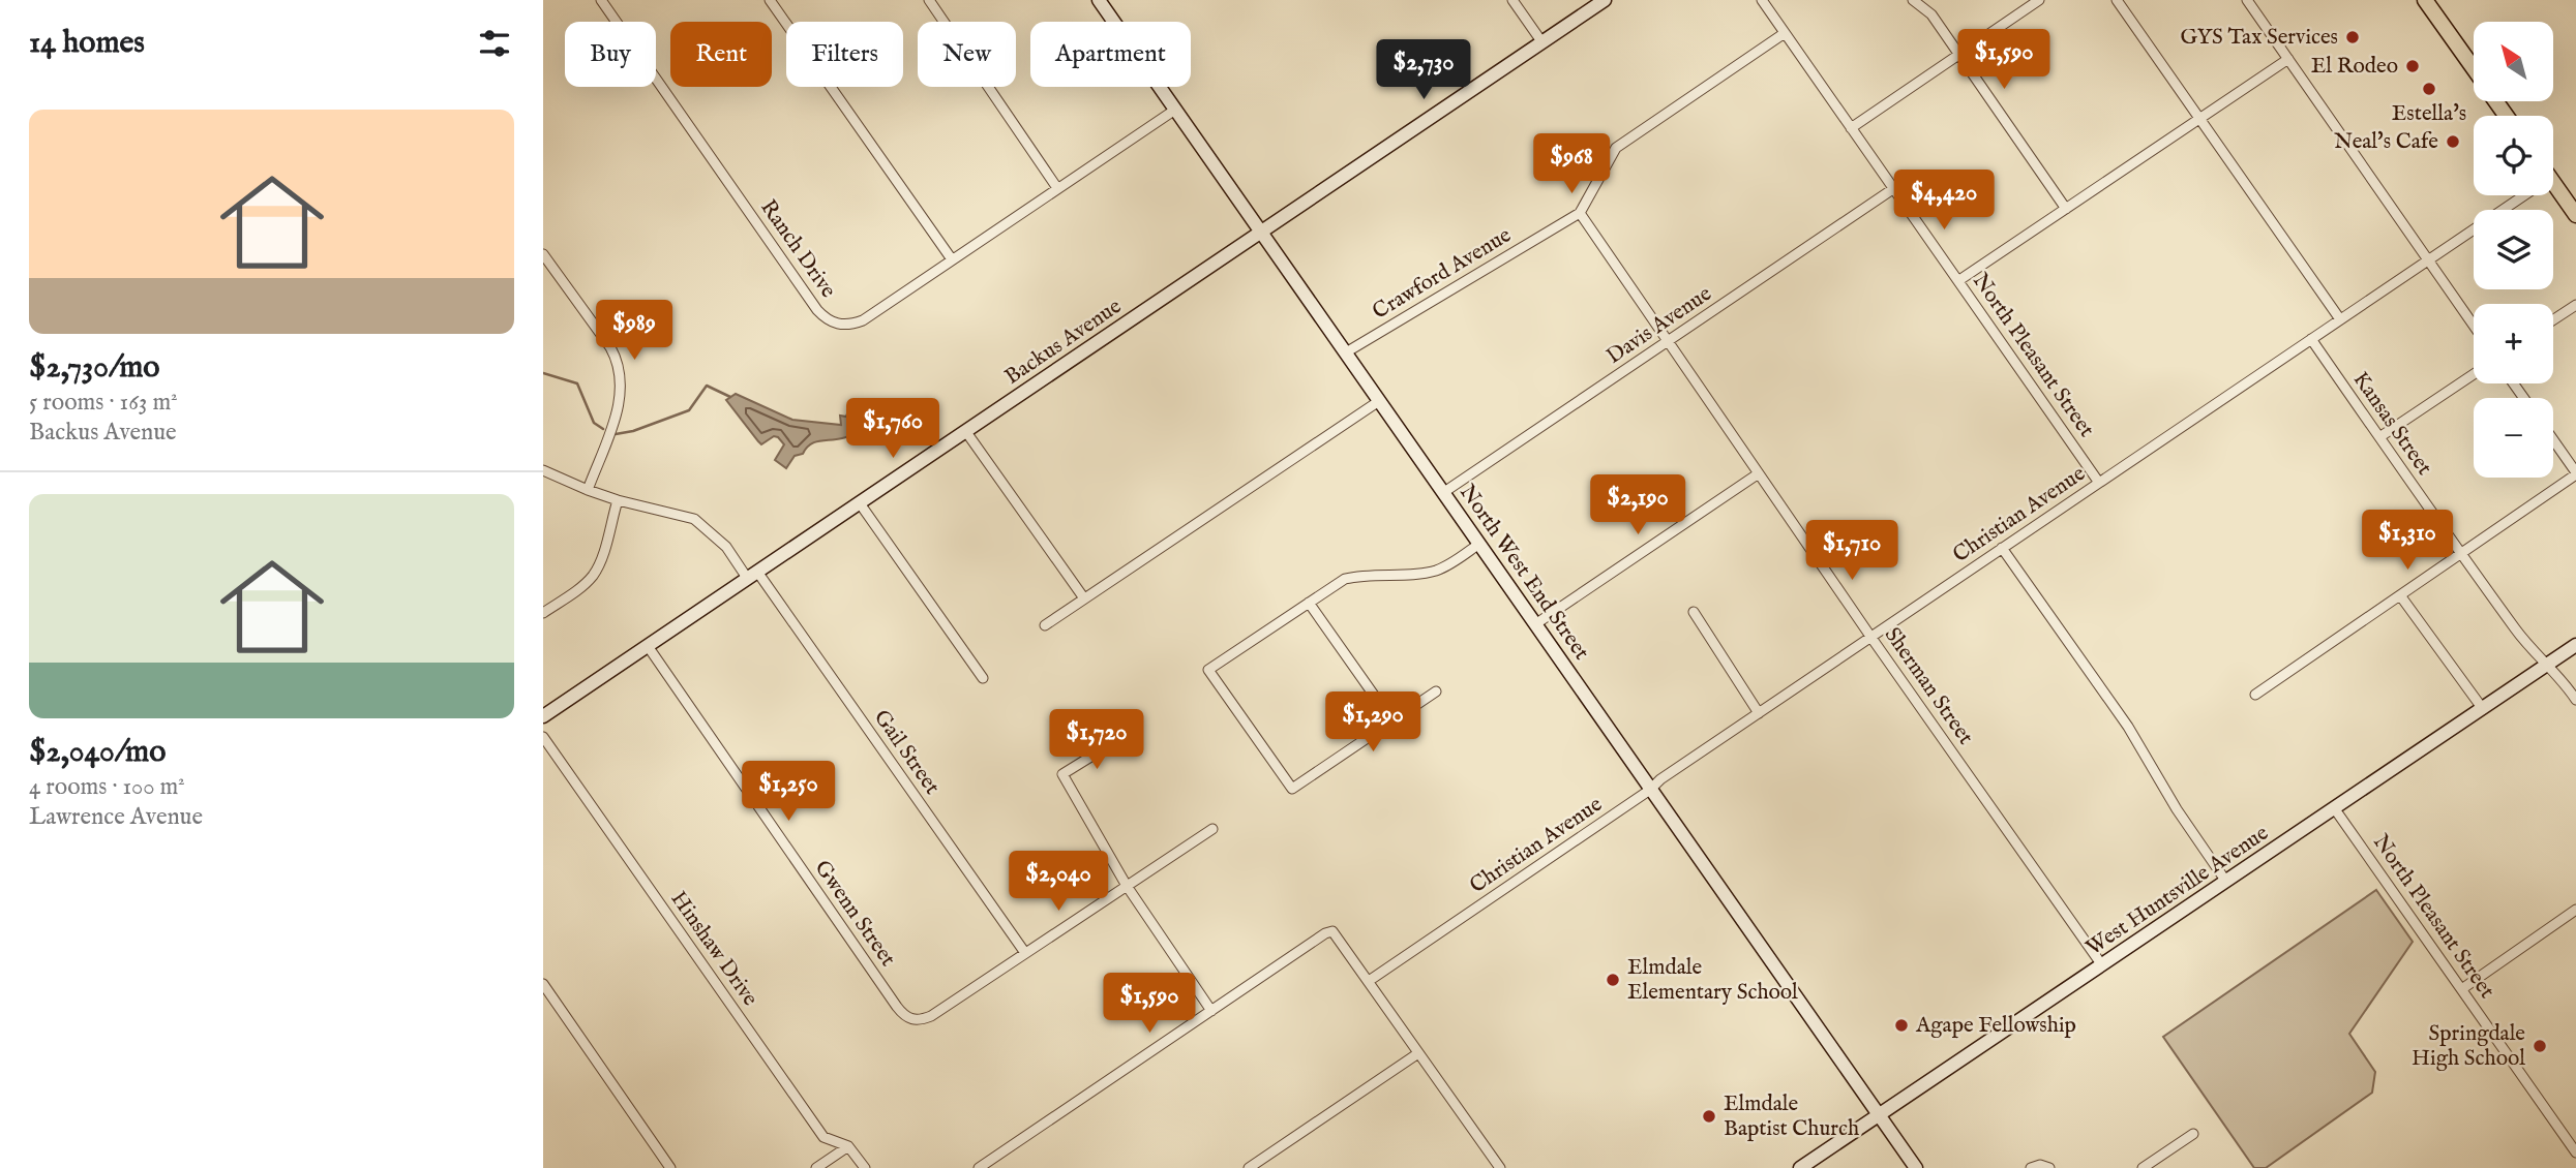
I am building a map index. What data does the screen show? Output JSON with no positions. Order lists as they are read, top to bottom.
{
  "streets": {
    "street": [
      "Ranch Drive",
      "Crawford Avenue",
      "Davis Avenue",
      "Backus Avenue",
      "North Pleasant Street",
      "Kansas Street",
      "Christian Avenue",
      "North West End Street",
      "Sherman Street",
      "Gail Street",
      "West Huntsville Avenue",
      "Gwenn Street",
      "Hinshaw Drive"
    ]
  },
  "crossings": [
    ["Ranch Drive", "North West End Street"],
    ["Crawford Avenue", "North West End Street"],
    ["Crawford Avenue", "Sherman Street"],
    ["Davis Avenue", "North Pleasant Street"],
    ["Davis Avenue", "North West End Street"],
    ["Davis Avenue", "Sherman Street"],
    ["Backus Avenue", "North West End Street"],
    ["Backus Avenue", "Gail Street"],
    ["Backus Avenue", "Gwenn Street"],
    ["North Pleasant Street", "Christian Avenue"],
    ["North Pleasant Street", "West Huntsville Avenue"],
    ["Kansas Street", "Christian Avenue"],
    ["Kansas Street", "West Huntsville Avenue"],
    ["Christian Avenue", "North West End Street"],
    ["Christian Avenue", "Sherman Street"],
    ["North West End Street", "West Huntsville Avenue"],
    ["Sherman Street", "West Huntsville Avenue"],
    ["Gail Street", "Gwenn Street"]
  ],
  "places": [
    "GYS Tax Services",
    "El Rodeo",
    "Estella's",
    "Neal's Cafe",
    "Elmdale Elementary School",
    "Agape Fellowship",
    "Springdale High School",
    "Elmdale Baptist Church"
  ],
  "north": "top left",
  "page": {
    "heading": "14 homes",
    "map_buttons": ["+", "−"],
    "chip": [
      "Buy",
      "Rent",
      "Filters",
      "New",
      "Apartment"
    ],
    "price": [
      "$1,590",
      "$2,730",
      "$968",
      "$4,420",
      "$989",
      "$1,760",
      "$2,190",
      "$1,310",
      "$1,710",
      "$1,290",
      "$1,720",
      "$1,250",
      "$2,040",
      "$1,590"
    ],
    "list": [
      {
        "name": "$2,730/mo",
        "note": "5 rooms · 163 m² · Backus Avenue"
      },
      {
        "name": "$2,040/mo",
        "note": "4 rooms · 100 m² · Lawrence Avenue"
      }
    ]
  }
}
